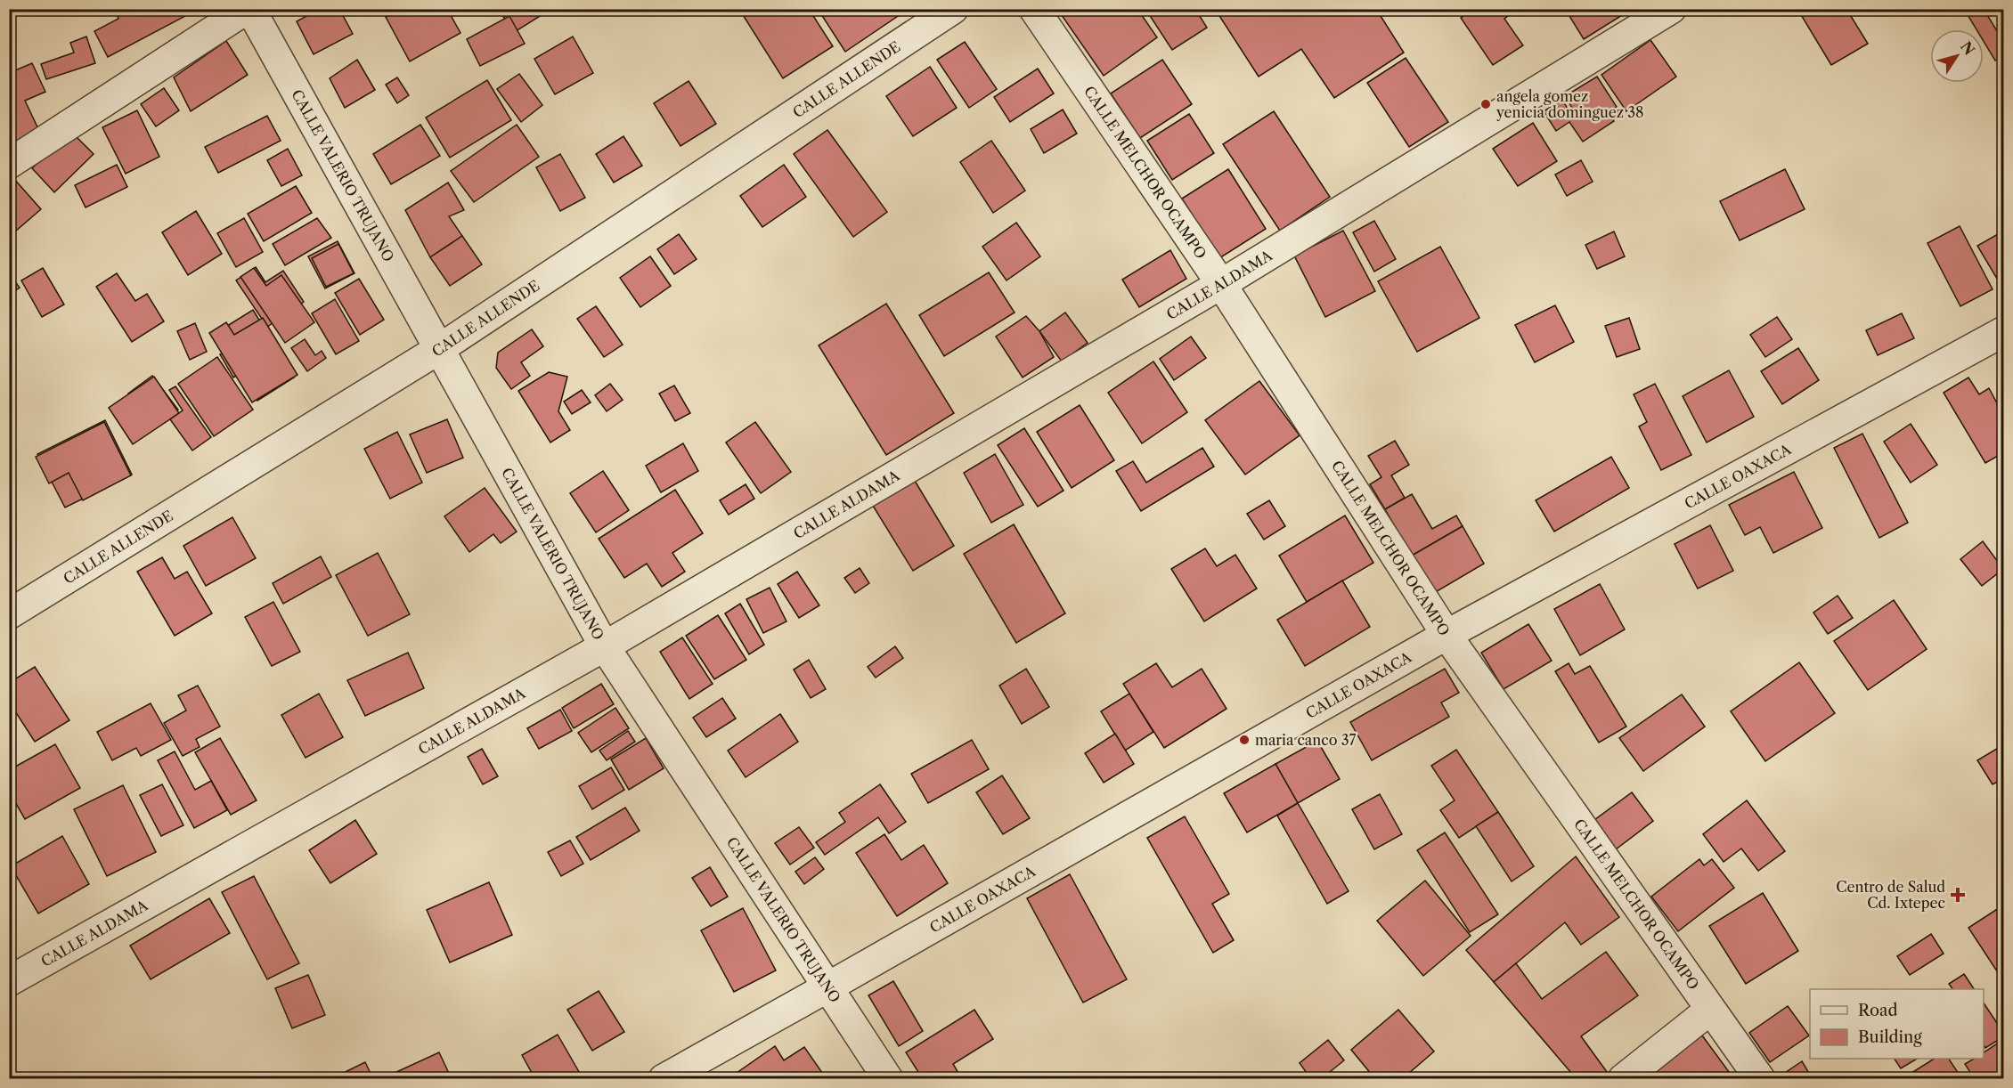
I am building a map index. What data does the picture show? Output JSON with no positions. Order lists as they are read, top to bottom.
{
  "streets": {
    "street": [
      "CALLE ALLENDE",
      "CALLE MELCHOR OCAMPO",
      "CALLE VALERIO TRUJANO",
      "CALLE ALDAMA",
      "CALLE OAXACA"
    ]
  },
  "crossings": [
    ["CALLE ALLENDE", "CALLE VALERIO TRUJANO"],
    ["CALLE MELCHOR OCAMPO", "CALLE ALDAMA"],
    ["CALLE MELCHOR OCAMPO", "CALLE OAXACA"],
    ["CALLE VALERIO TRUJANO", "CALLE ALDAMA"],
    ["CALLE VALERIO TRUJANO", "CALLE OAXACA"]
  ],
  "places": {
    "other": ["angela gomez yenicia dominguez 38", "maria canco 37"],
    "health": ["Centro de Salud Cd. Ixtepec"]
  },
  "legend": ["Road", "Building"],
  "north": "top right"
}
